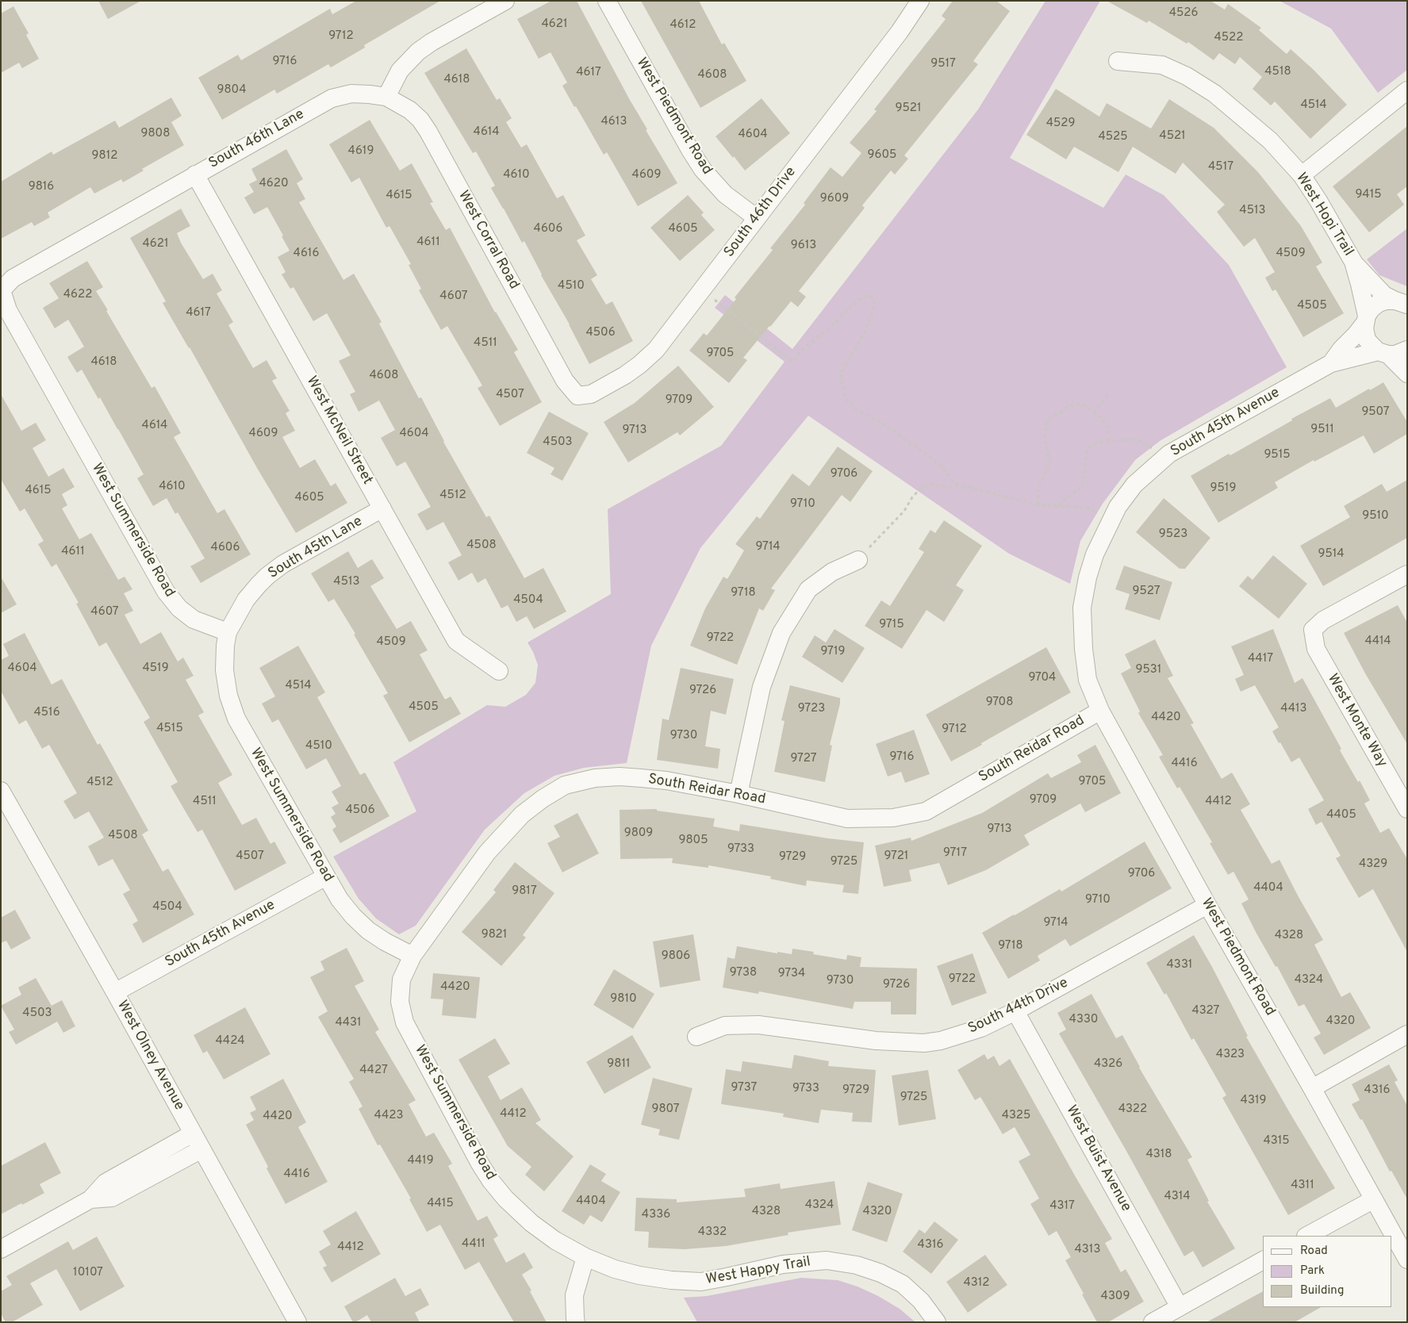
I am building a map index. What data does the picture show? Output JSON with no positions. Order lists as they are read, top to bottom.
{
  "streets": {
    "street": [
      "West Piedmont Road",
      "South 46th Lane",
      "South 46th Drive",
      "West Hopi Trail",
      "West Corral Road",
      "South 45th Avenue",
      "West McNeil Street",
      "West Summerside Road",
      "South 45th Lane",
      "West Monte Way",
      "South Reidar Road",
      "South 44th Drive",
      "West Olney Avenue",
      "West Buist Avenue",
      "West Happy Trail"
    ]
  },
  "crossings": [
    ["West Piedmont Road", "South 46th Drive"],
    ["West Piedmont Road", "South 45th Avenue"],
    ["West Piedmont Road", "South Reidar Road"],
    ["West Piedmont Road", "South 44th Drive"],
    ["South 46th Lane", "West Corral Road"],
    ["South 46th Lane", "West McNeil Street"],
    ["South 46th Lane", "West Summerside Road"],
    ["South 46th Drive", "West Corral Road"],
    ["West Hopi Trail", "South 45th Avenue"],
    ["South 45th Avenue", "West Summerside Road"],
    ["South 45th Avenue", "West Olney Avenue"],
    ["West McNeil Street", "South 45th Lane"],
    ["West Summerside Road", "South 45th Lane"],
    ["West Summerside Road", "South Reidar Road"],
    ["West Summerside Road", "West Happy Trail"],
    ["South 44th Drive", "West Buist Avenue"]
  ],
  "house_numbers": [
    "4526",
    "4621",
    "4612",
    "9712",
    "4522",
    "9716",
    "9517",
    "4518",
    "4617",
    "4608",
    "4618",
    "9804",
    "4514",
    "9521",
    "4613",
    "4529",
    "4614",
    "9808",
    "4604",
    "4521",
    "4525",
    "4619",
    "9605",
    "9812",
    "4517",
    "4610",
    "4609",
    "4620",
    "9816",
    "9415",
    "4615",
    "9609",
    "4513",
    "4606",
    "4605",
    "4611",
    "4621",
    "9613",
    "4616",
    "4509",
    "4510",
    "4622",
    "4607",
    "4505",
    "4617",
    "4506",
    "4511",
    "9705",
    "4618",
    "4608",
    "4507",
    "9709",
    "9507",
    "4614",
    "9511",
    "9713",
    "4609",
    "4604",
    "4503",
    "9515",
    "9706",
    "4610",
    "9519",
    "4615",
    "4512",
    "4605",
    "9710",
    "9510",
    "9523",
    "4508",
    "9714",
    "4606",
    "4611",
    "9514",
    "4513",
    "9527",
    "9718",
    "4504",
    "4607",
    "9715",
    "9722",
    "4414",
    "4509",
    "9719",
    "4417",
    "4604",
    "4519",
    "9531",
    "9704",
    "4514",
    "9726",
    "9708",
    "4505",
    "9723",
    "4413",
    "4516",
    "4420",
    "4515",
    "9712",
    "9730",
    "4510",
    "9716",
    "9727",
    "4416",
    "9705",
    "4512",
    "9709",
    "4511",
    "4412",
    "4506",
    "4405",
    "9713",
    "9809",
    "4508",
    "9805",
    "9733",
    "9717",
    "4507",
    "9721",
    "9729",
    "9725",
    "4329",
    "9706",
    "4404",
    "9817",
    "9710",
    "4504",
    "9714",
    "9821",
    "4328",
    "9718",
    "9806",
    "4331",
    "9738",
    "9734",
    "9722",
    "4324",
    "9730",
    "9726",
    "4420",
    "9810",
    "4327",
    "4503",
    "4330",
    "4320",
    "4431",
    "4424",
    "4323",
    "9811",
    "4326",
    "4427",
    "9737",
    "9733",
    "9729",
    "4316",
    "9725",
    "4319",
    "9807",
    "4322",
    "4412",
    "4423",
    "4325",
    "4420",
    "4315",
    "4318",
    "4419",
    "4416",
    "4311",
    "4314",
    "4404",
    "4415",
    "4324",
    "4317",
    "4328",
    "4320",
    "4336",
    "4332",
    "4411",
    "4316",
    "4412",
    "4313",
    "10107",
    "4312",
    "4309"
  ],
  "legend": ["Road", "Park", "Building"]
}
